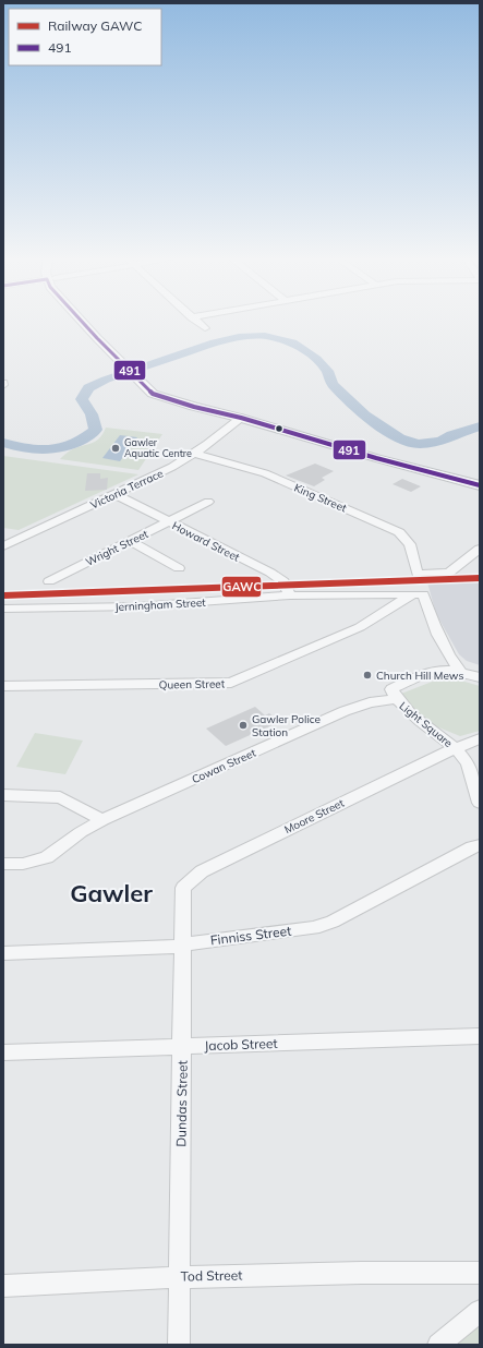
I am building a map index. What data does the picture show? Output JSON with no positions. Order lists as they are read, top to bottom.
{
  "streets": {
    "street": [
      "Victoria Terrace",
      "King Street",
      "Howard Street",
      "Wright Street",
      "Jerningham Street",
      "Queen Street",
      "Light Square",
      "Cowan Street",
      "Moore Street",
      "Finniss Street",
      "Jacob Street",
      "Dundas Street",
      "Tod Street"
    ]
  },
  "crossings": [
    ["Victoria Terrace", "King Street"],
    ["Victoria Terrace", "Howard Street"],
    ["Howard Street", "Wright Street"],
    ["Howard Street", "Jerningham Street"],
    ["Jerningham Street", "Queen Street"],
    ["Light Square", "Cowan Street"],
    ["Light Square", "Moore Street"],
    ["Moore Street", "Dundas Street"],
    ["Finniss Street", "Dundas Street"],
    ["Jacob Street", "Dundas Street"],
    ["Dundas Street", "Tod Street"]
  ],
  "districts": ["Gawler"],
  "places": ["Gawler Aquatic Centre", "Church Hill Mews", "Gawler Police Station"],
  "lines": ["transit line 491", "rail line GAWC"],
  "legend": ["Railway GAWC", "491"]
}
